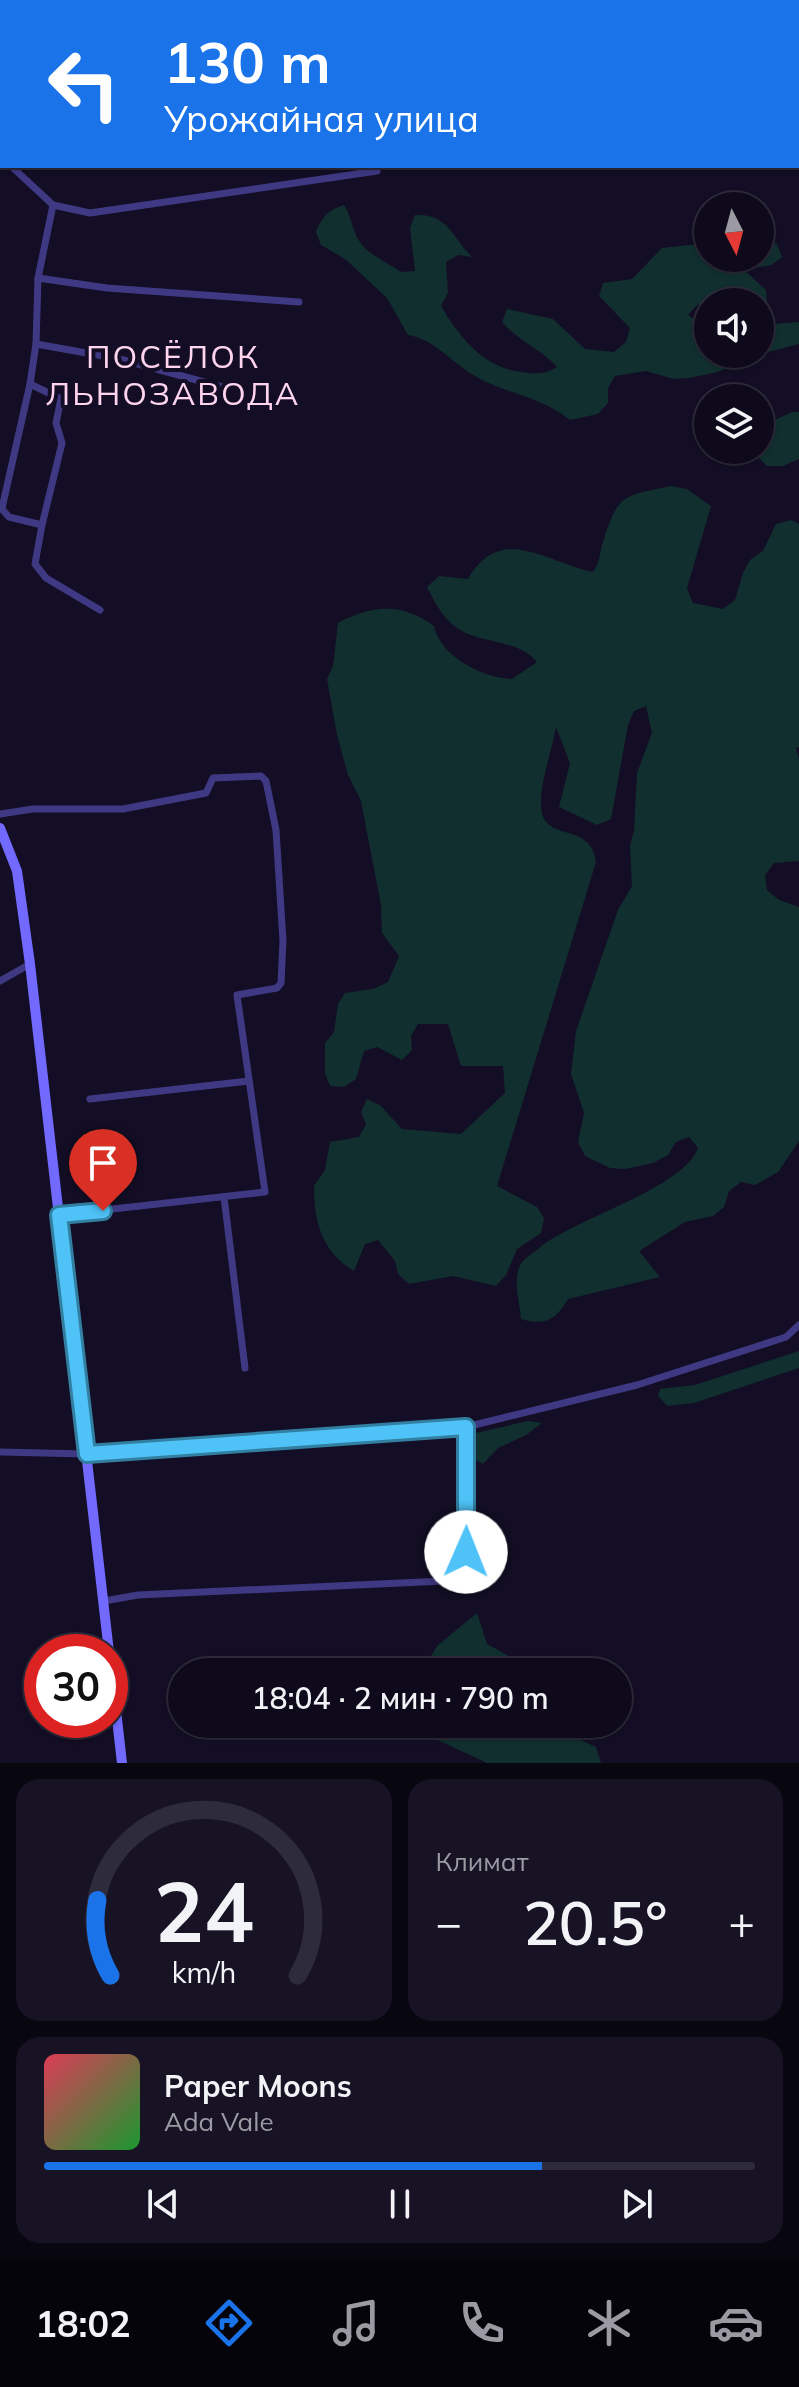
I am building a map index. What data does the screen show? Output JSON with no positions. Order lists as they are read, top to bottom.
{
  "districts": ["ПОСЁЛОК ЛЬНОЗАВОДА"],
  "north": "bottom",
  "page": {
    "turn": ["130 m", "Урожайная улица"],
    "limit": "30",
    "trip": "18:04 · 2 мин · 790 m",
    "tile": "Климат",
    "heat": ["−", "20.5°", "+"],
    "song": ["Paper Moons", "Ada Vale"],
    "tabs": "18:02",
    "gauge": ["24", "km/h"]
  }
}
